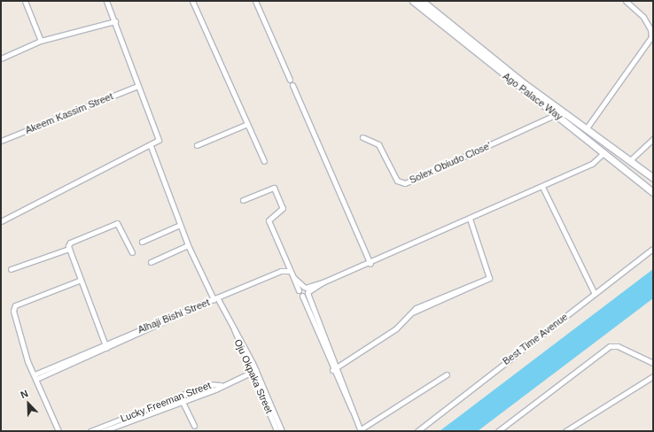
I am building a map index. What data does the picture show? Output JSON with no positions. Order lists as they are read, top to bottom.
{
  "streets": {
    "main road": ["Ago Palace Way"],
    "street": [
      "Akeem Kassim Street",
      "Solex Obiudo Close'",
      "Alhaji Bishi Street",
      "Best Time Avenue",
      "Oju Okpaka Street",
      "Lucky Freeman Street"
    ]
  },
  "crossings": [
    ["Ago Palace Way", "Solex Obiudo Close'"],
    ["Alhaji Bishi Street", "Oju Okpaka Street"]
  ],
  "north": "top left"
}
